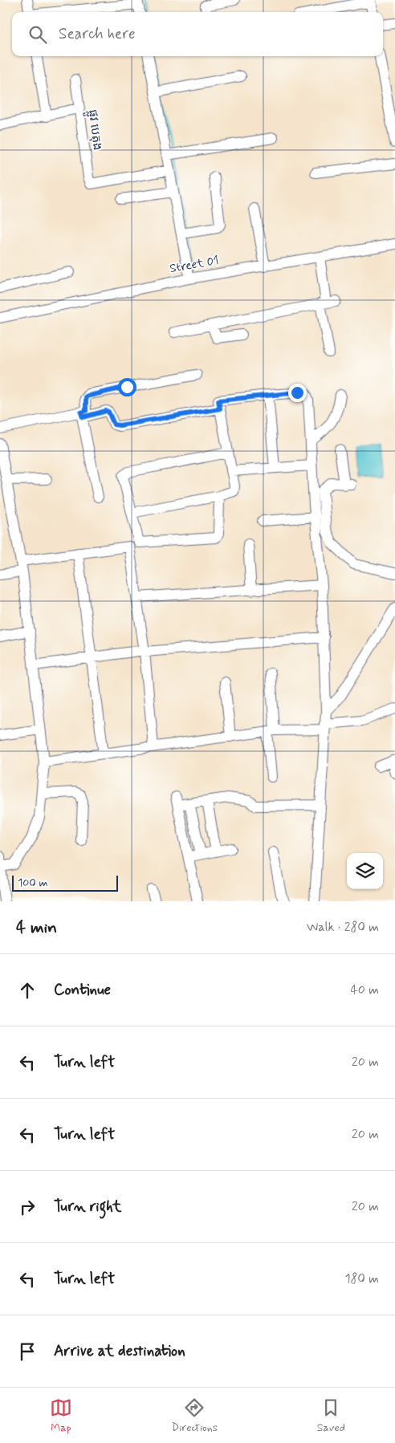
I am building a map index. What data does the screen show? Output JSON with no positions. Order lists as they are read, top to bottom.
{
  "streets": {
    "street": ["ផ្លូវ បេតុង", "Street 01"]
  },
  "scale_bar": "100 m",
  "page": {
    "search": "Search here",
    "scale": "100 m",
    "heading": ["4 min", "Walk · 280 m"],
    "list": [
      ["Continue", "40 m"],
      ["Turn left", "20 m"],
      ["Turn left", "20 m"],
      ["Turn right", "20 m"],
      ["Turn left", "180 m"],
      "Arrive at destination"
    ],
    "nav": ["Map", "Directions", "Saved"]
  }
}
